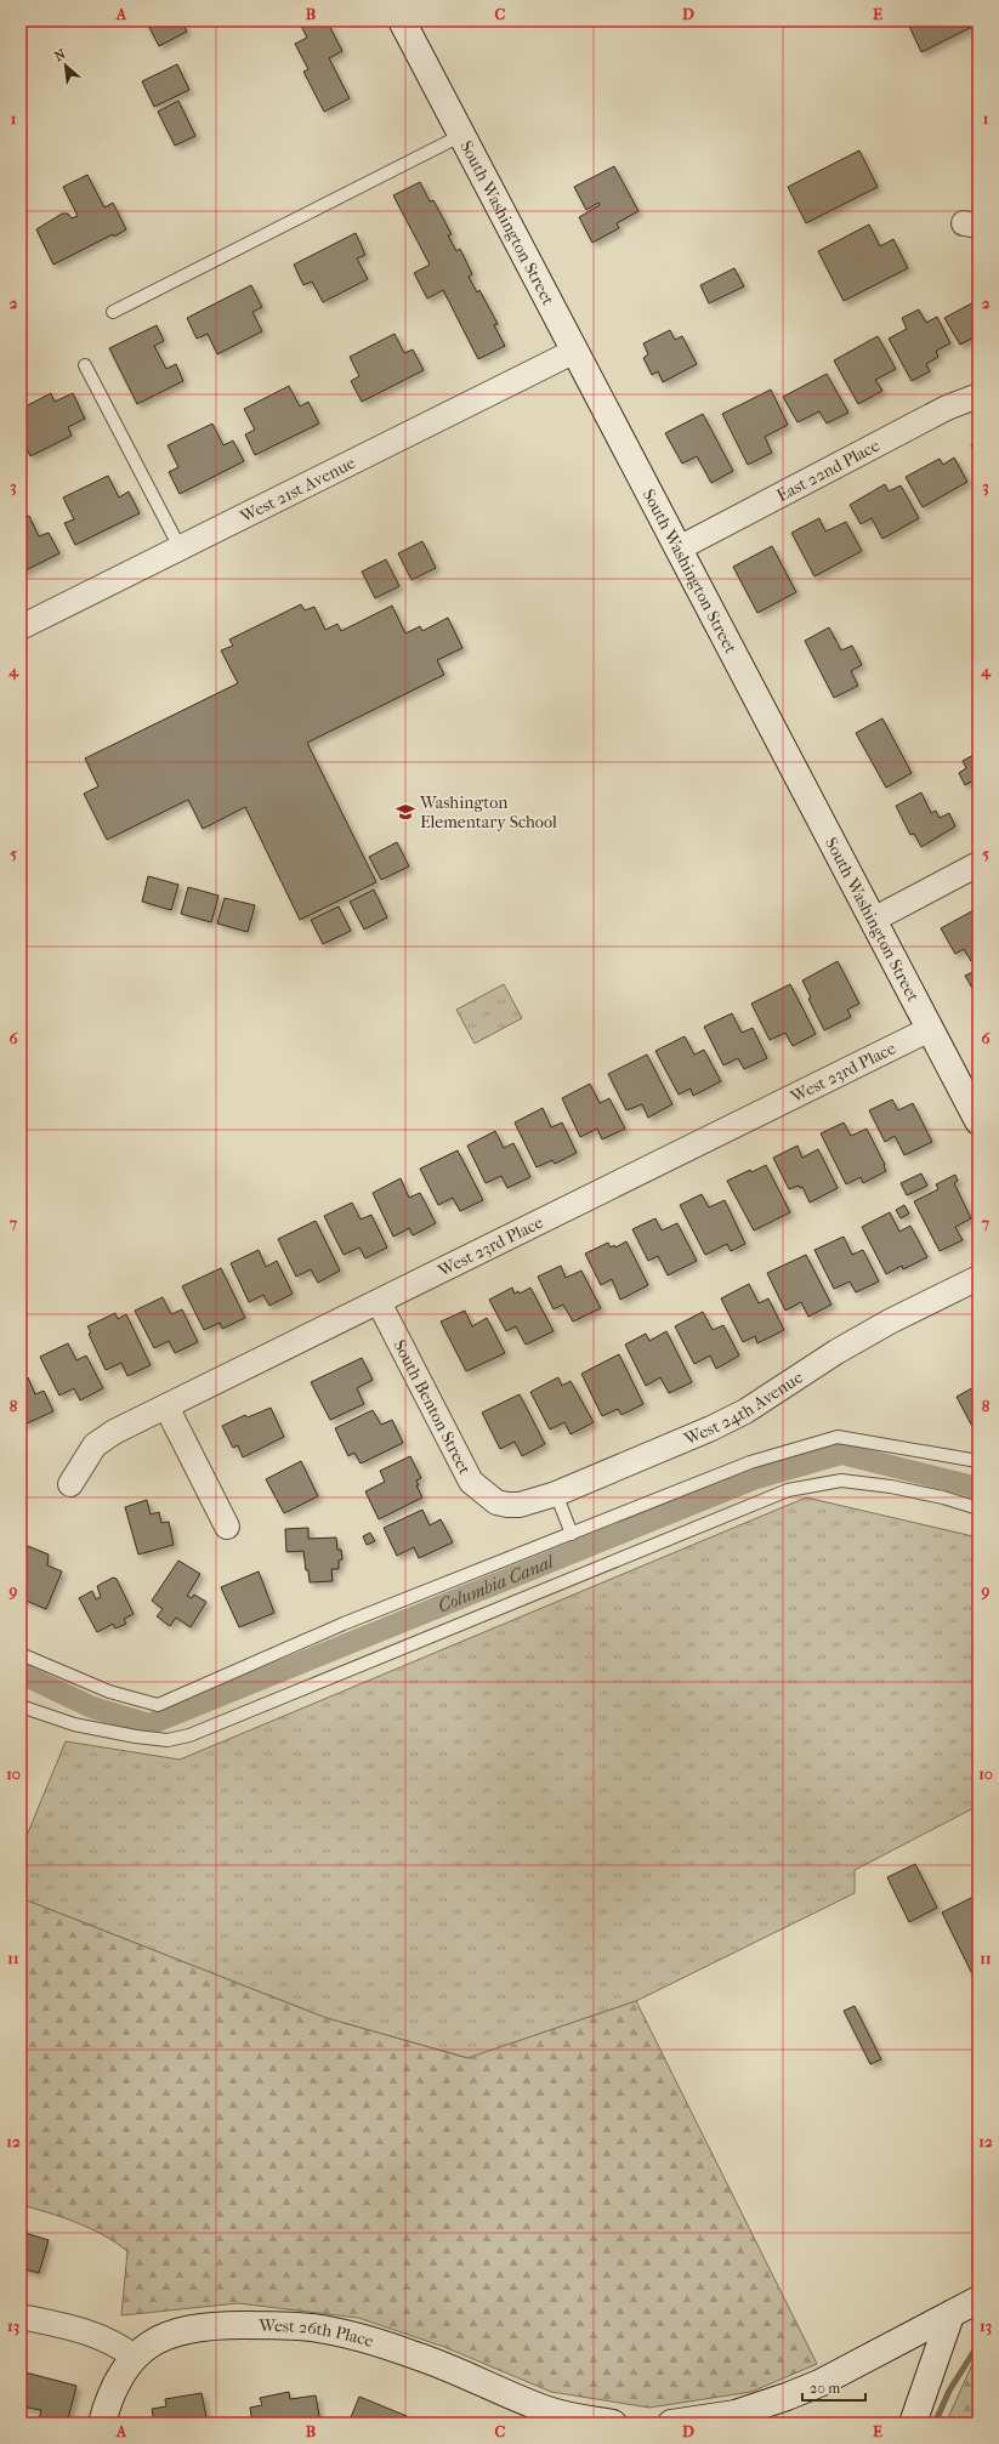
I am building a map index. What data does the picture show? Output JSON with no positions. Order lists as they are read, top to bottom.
{
  "streets": {
    "main road": ["South Washington Street", "West 26th Place"],
    "street": [
      "East 22nd Place",
      "West 21st Avenue",
      "West 23rd Place",
      "South Benton Street",
      "West 24th Avenue"
    ]
  },
  "crossings": [
    ["South Washington Street", "East 22nd Place"],
    ["South Washington Street", "West 21st Avenue"],
    ["South Washington Street", "West 23rd Place"],
    ["West 23rd Place", "South Benton Street"],
    ["South Benton Street", "West 24th Avenue"]
  ],
  "water": ["Columbia Canal"],
  "places": {
    "school or university": ["Washington Elementary School"]
  },
  "scale_bar": "20 m",
  "north": "top left",
  "grid": {
    "columns": [
      "A",
      "B",
      "C",
      "D",
      "E"
    ],
    "rows": [
      "1",
      "2",
      "3",
      "4",
      "5",
      "6",
      "7",
      "8",
      "9",
      "10",
      "11",
      "12",
      "13"
    ]
  }
}
